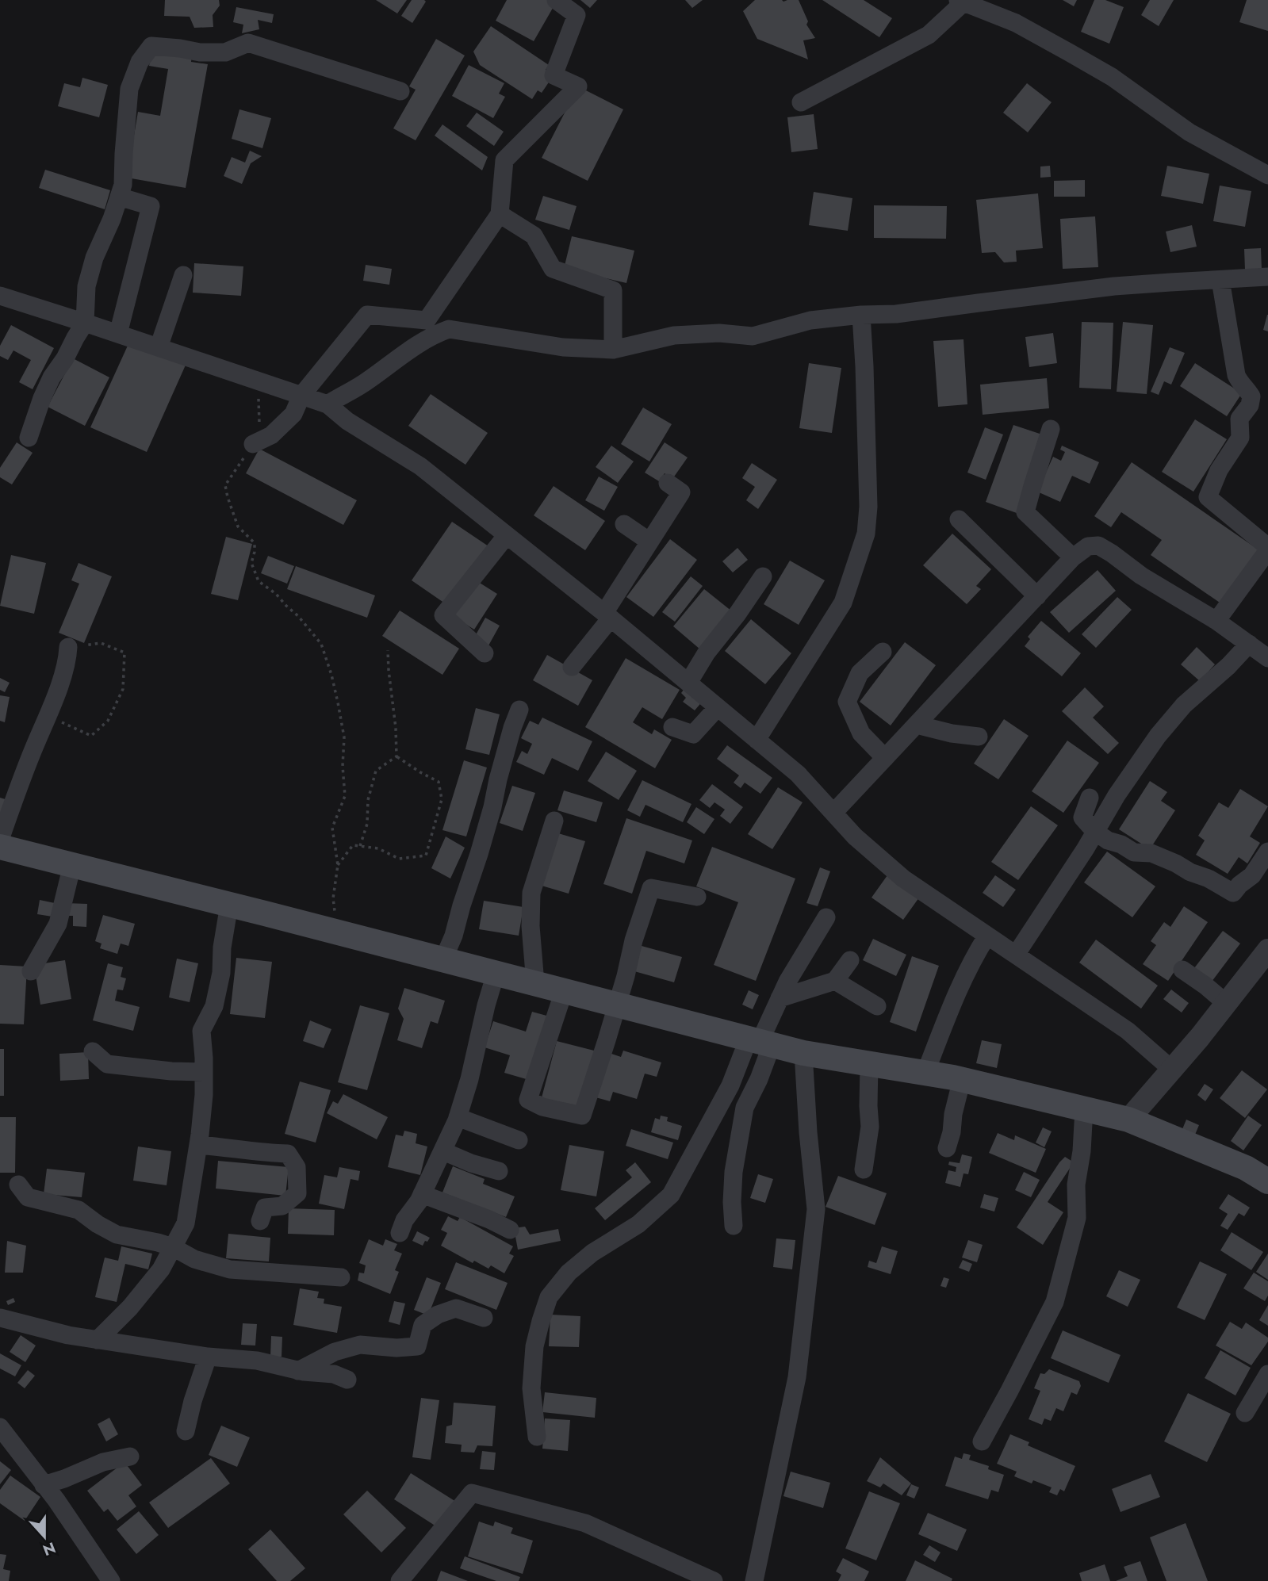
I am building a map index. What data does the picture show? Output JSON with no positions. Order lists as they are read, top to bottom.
{
  "north": "bottom"
}
